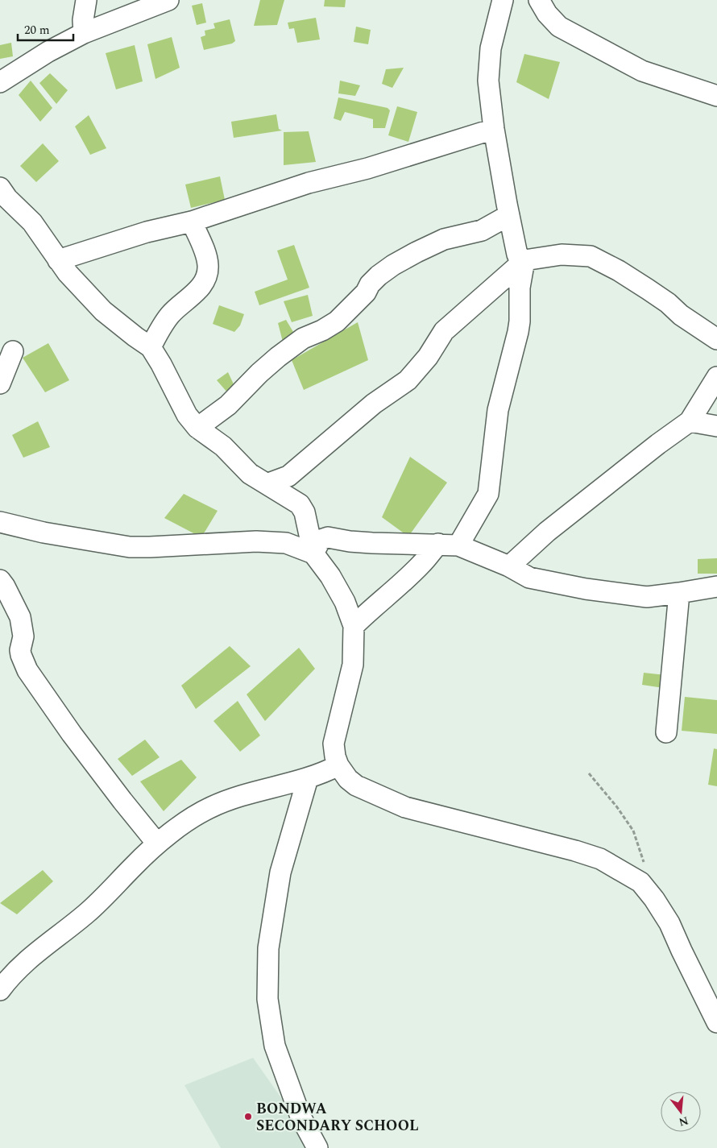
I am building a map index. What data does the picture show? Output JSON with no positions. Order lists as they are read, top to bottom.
{
  "places": ["BONDWA SECONDARY SCHOOL"],
  "scale_bar": "20 m",
  "north": "bottom"
}
